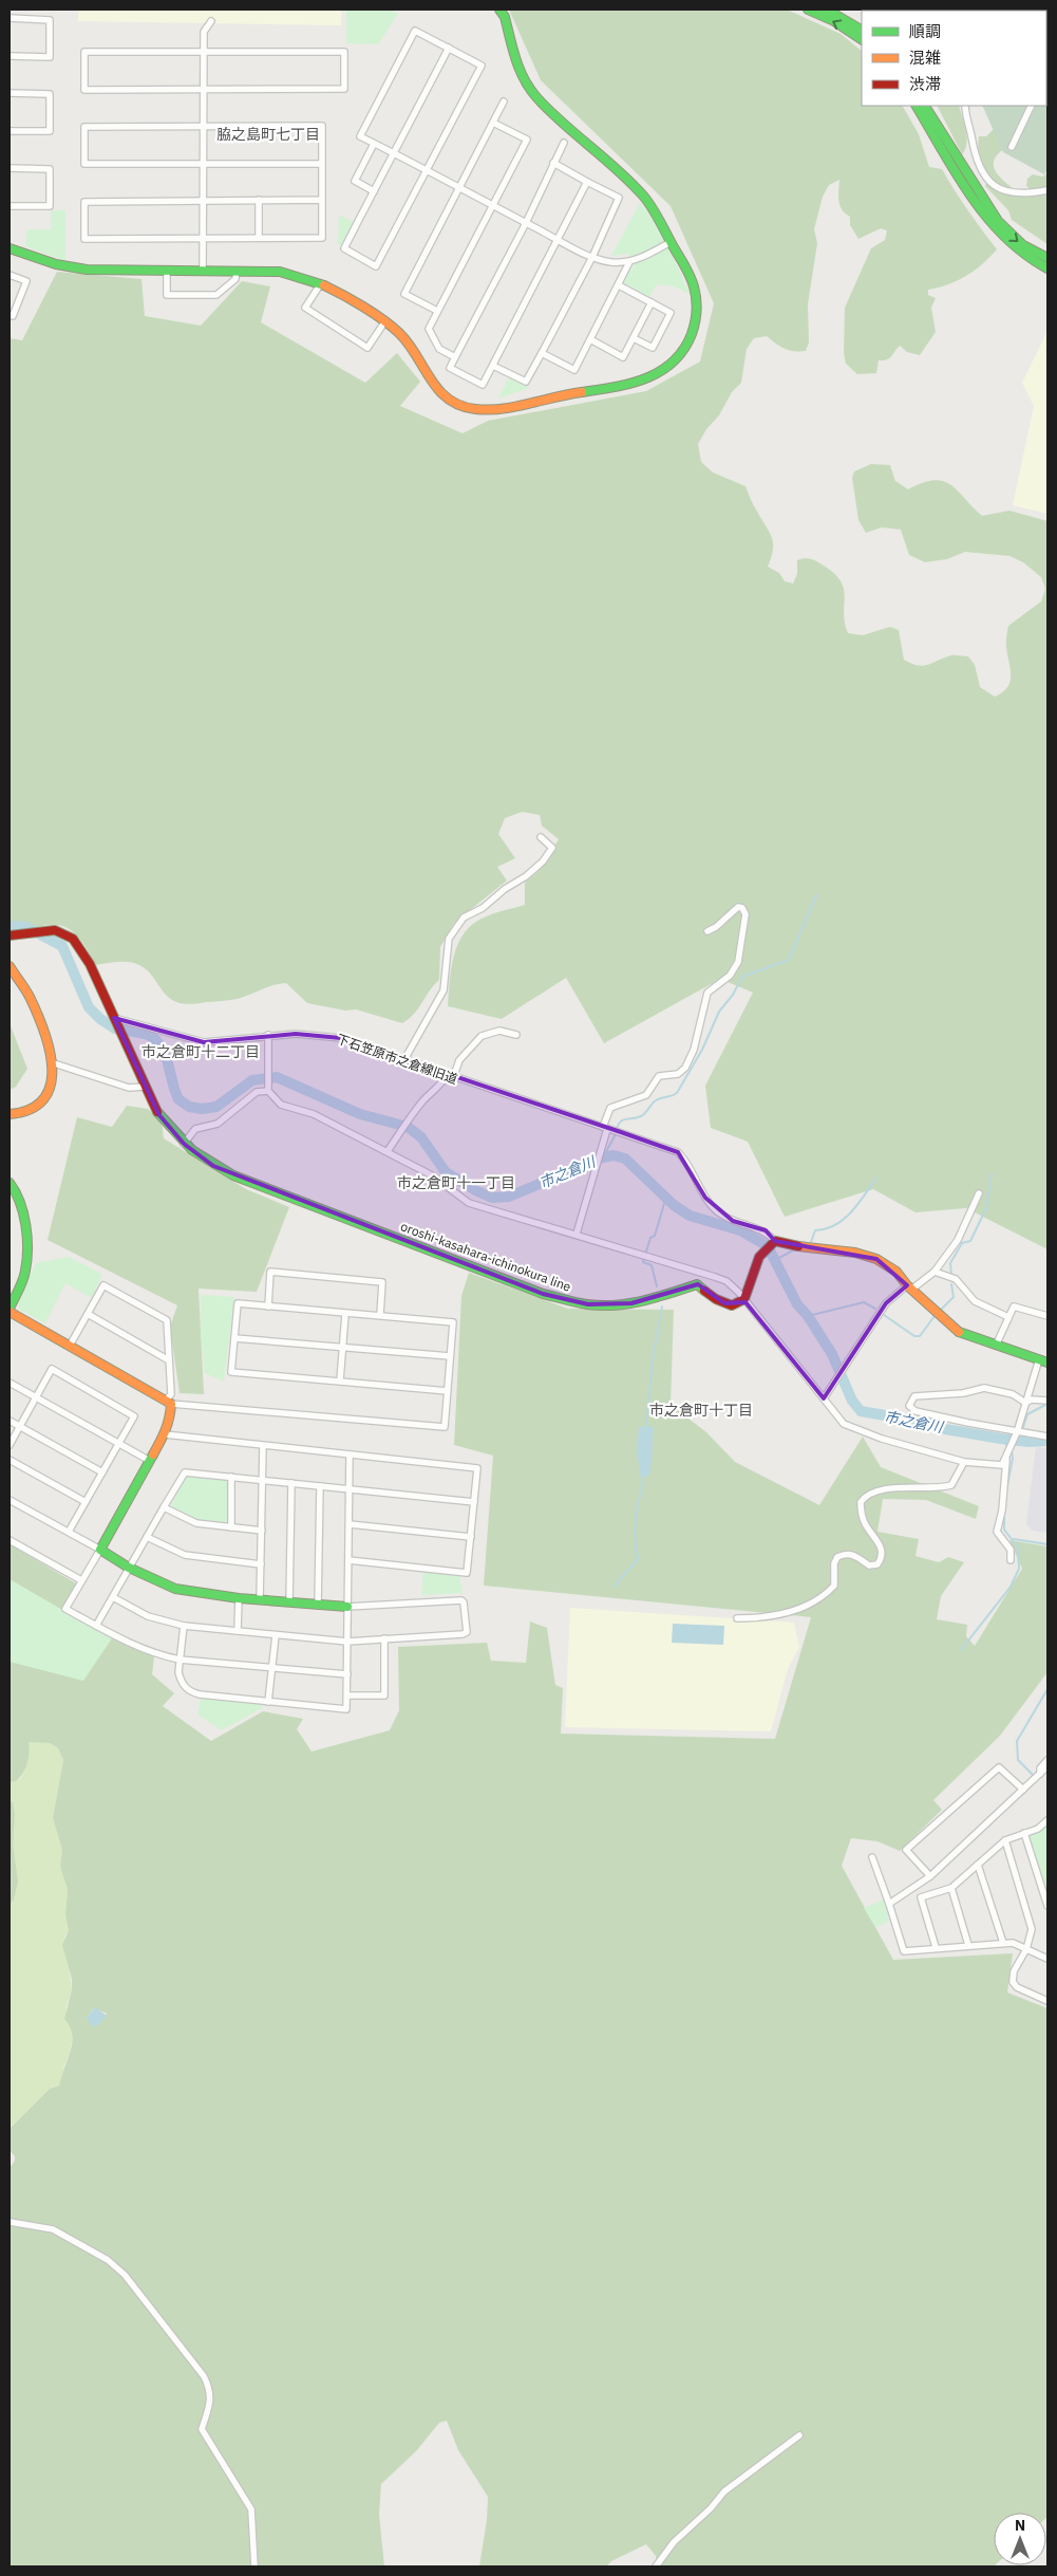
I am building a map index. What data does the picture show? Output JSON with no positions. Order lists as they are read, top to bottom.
{
  "streets": {
    "street": ["下石笠原市之倉線旧道", "oroshi-kasahara-ichinokura line"]
  },
  "crossings": [
    ["下石笠原市之倉線旧道", "oroshi-kasahara-ichinokura line"]
  ],
  "districts": [
    "脇之島町七丁目",
    "市之倉町十二丁目",
    "市之倉町十一丁目",
    "市之倉町十丁目"
  ],
  "water": ["市之倉川"],
  "legend": ["順調", "混雑", "渋滞"],
  "north": "top"
}
